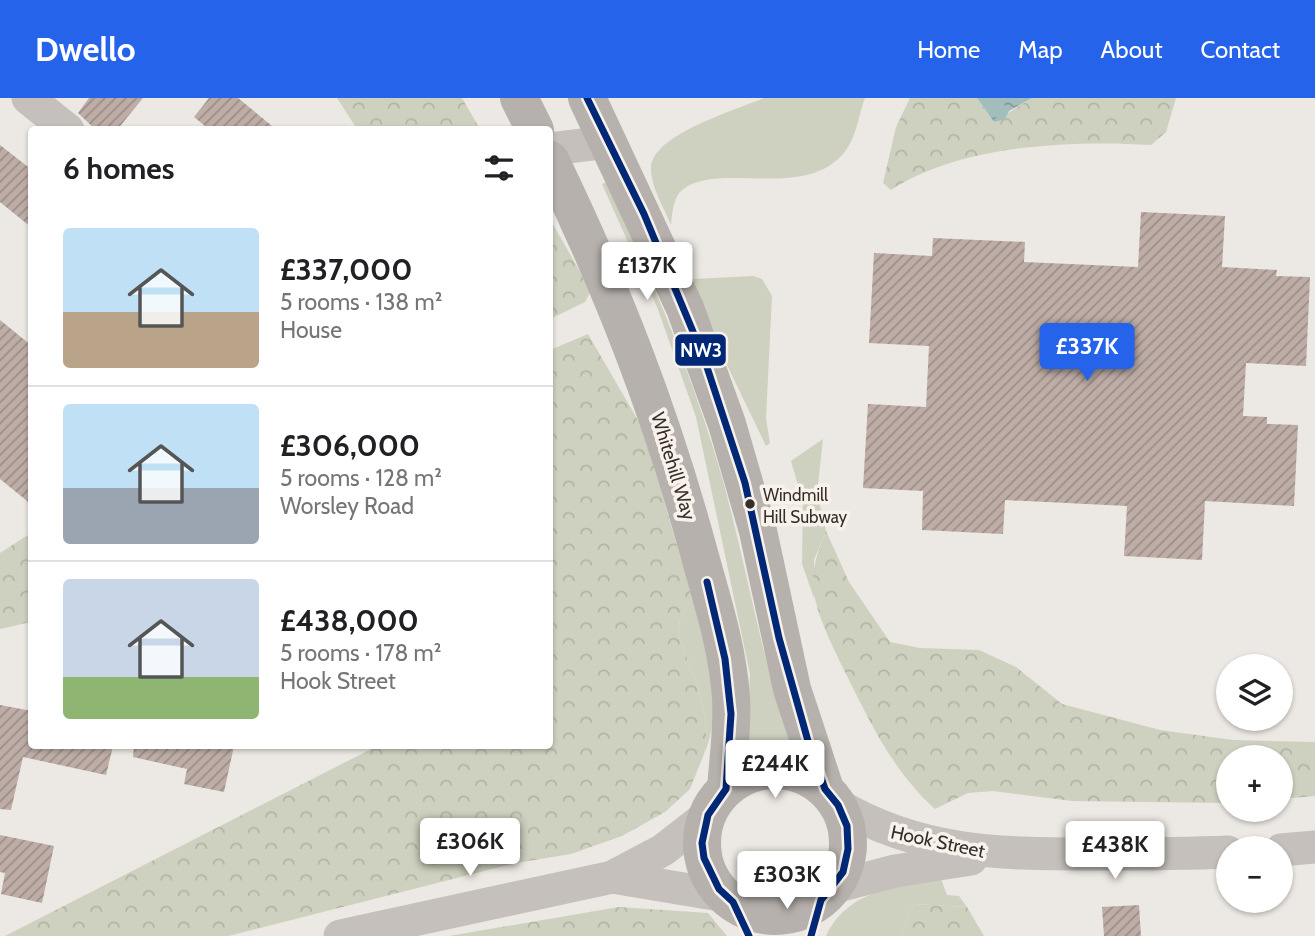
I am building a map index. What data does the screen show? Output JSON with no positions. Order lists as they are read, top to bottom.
{
  "streets": {
    "main road": ["Whitehill Way"],
    "street": ["Hook Street"]
  },
  "crossings": [
    ["Whitehill Way", "Hook Street"]
  ],
  "places": ["Windmill Hill Subway"],
  "lines": ["transit line NW3"],
  "page": {
    "header": "Dwello",
    "nav": [
      "Home",
      "Map",
      "About",
      "Contact"
    ],
    "heading": "6 homes",
    "list": [
      {
        "name": "£337,000",
        "note": "5 rooms · 138 m² · House"
      },
      {
        "name": "£306,000",
        "note": "5 rooms · 128 m² · Worsley Road"
      },
      {
        "name": "£438,000",
        "note": "5 rooms · 178 m² · Hook Street"
      }
    ],
    "price": [
      "£137K",
      "£337K",
      "£244K",
      "£306K",
      "£438K",
      "£303K"
    ],
    "map_buttons": ["+", "−"]
  }
}
